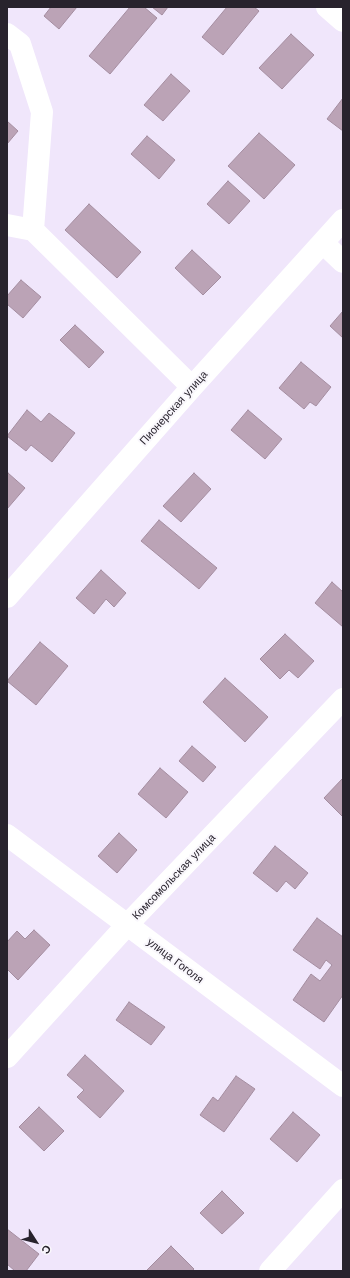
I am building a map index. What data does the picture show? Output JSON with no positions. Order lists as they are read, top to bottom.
{
  "streets": {
    "street": ["Пионерская улица", "Комсомольская улица", "улица Гоголя"]
  },
  "crossings": [
    ["Комсомольская улица", "улица Гоголя"]
  ],
  "north": "bottom right"
}
